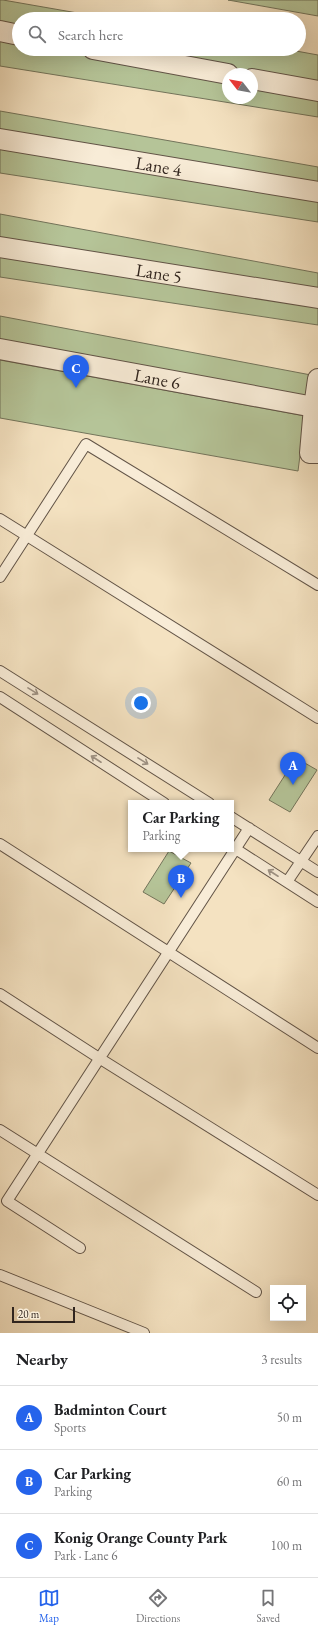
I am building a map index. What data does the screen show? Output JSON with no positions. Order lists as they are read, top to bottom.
{
  "streets": {
    "street": ["Lane 4", "Lane 5", "Lane 6"]
  },
  "scale_bar": "20 m",
  "north": "top left",
  "page": {
    "search": "Search here",
    "pins": ["C", "A", "B"],
    "popup": ["Car Parking", "Parking"],
    "scale": "20 m",
    "heading": ["Nearby", "3 results"],
    "list": [
      {
        "mark": "A",
        "name": "Badminton Court",
        "note": "Sports",
        "value": "50 m"
      },
      {
        "mark": "B",
        "name": "Car Parking",
        "note": "Parking",
        "value": "60 m"
      },
      {
        "mark": "C",
        "name": "Konig Orange County Park",
        "note": "Park · Lane 6",
        "value": "100 m"
      }
    ],
    "nav": ["Map", "Directions", "Saved"]
  }
}
